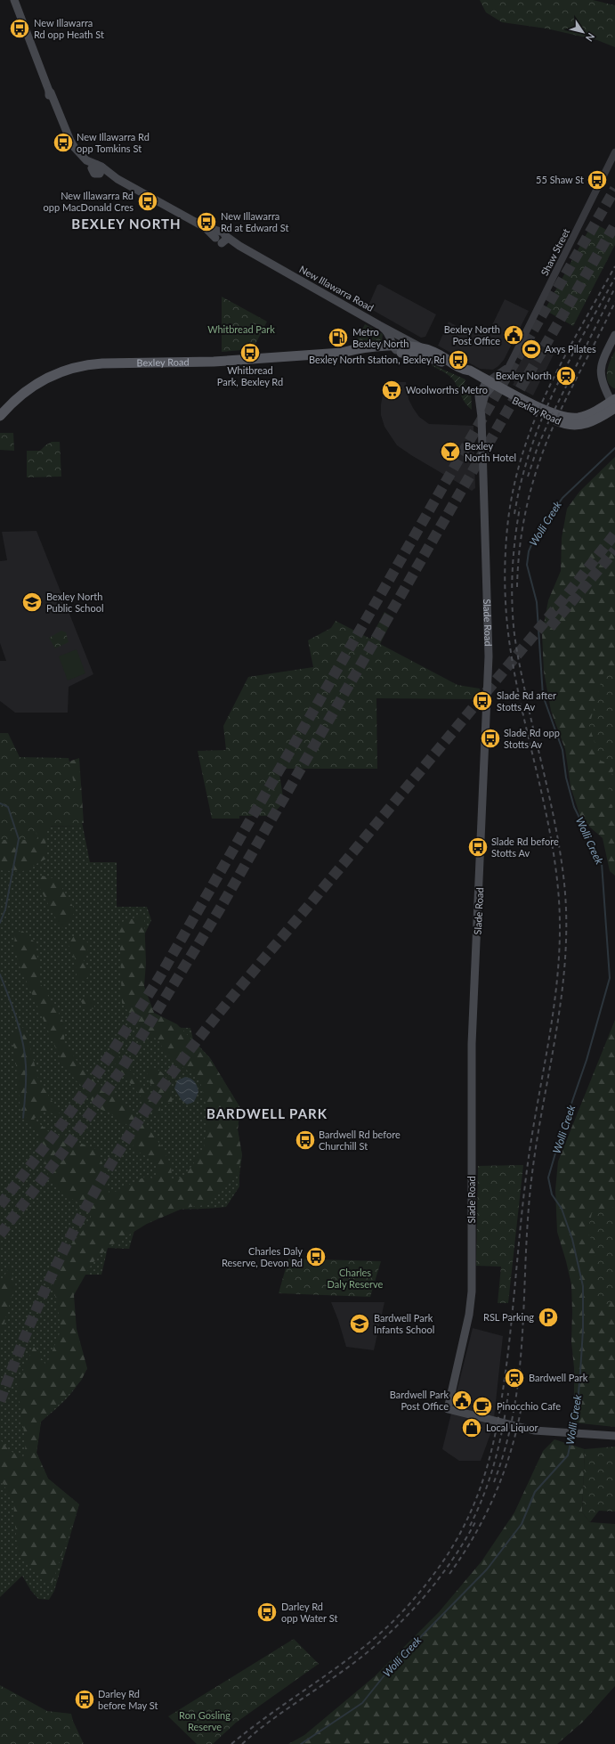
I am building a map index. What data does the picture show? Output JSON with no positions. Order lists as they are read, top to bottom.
{
  "streets": {
    "main road": ["New Illawarra Road", "Bexley Road", "Slade Road"],
    "street": ["Shaw Street"]
  },
  "crossings": [
    ["Shaw Street", "Bexley Road"],
    ["Shaw Street", "Slade Road"],
    ["New Illawarra Road", "Bexley Road"],
    ["Bexley Road", "Slade Road"]
  ],
  "districts": ["BEXLEY NORTH", "BARDWELL PARK"],
  "water": ["Wolli Creek"],
  "parks": ["Whitbread Park", "Charles Daly Reserve", "Ron Gosling Reserve"],
  "places": {
    "bus stop": [
      "New Illawarra Rd opp Heath St",
      "New Illawarra Rd opp Tomkins St",
      "55 Shaw St",
      "New Illawarra Rd opp MacDonald Cres",
      "New Illawarra Rd at Edward St",
      "Whitbread Park, Bexley Rd",
      "Bexley North Station, Bexley Rd",
      "Slade Rd after Stotts Av",
      "Slade Rd opp Stotts Av",
      "Slade Rd before Stotts Av",
      "Bardwell Rd before Churchill St",
      "Charles Daly Reserve, Devon Rd",
      "Darley Rd opp Water St",
      "Darley Rd before May St"
    ],
    "public building": ["Bexley North Post Office", "Bardwell Park Post Office"],
    "fuel station": ["Metro Bexley North"],
    "sports": ["Axys Pilates"],
    "station": ["Bexley North", "Bardwell Park"],
    "supermarket": ["Woolworths Metro"],
    "bar": ["Bexley North Hotel"],
    "school or university": ["Bexley North Public School", "Bardwell Park Infants School"],
    "parking": ["RSL Parking"],
    "cafe": ["Pinocchio Cafe"],
    "shop": ["Local Liquor"]
  },
  "north": "bottom right"
}
